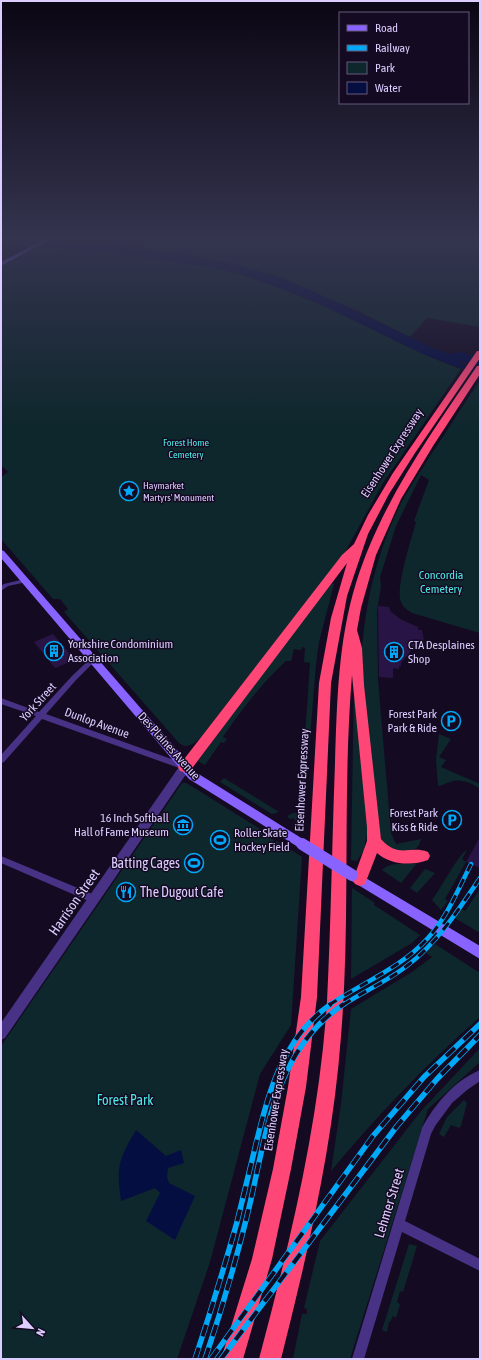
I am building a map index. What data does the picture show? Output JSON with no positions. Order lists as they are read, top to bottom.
{
  "streets": {
    "highway": ["Eisenhower Expressway"],
    "main road": ["Des Plaines Avenue"],
    "street": [
      "York Street",
      "Dunlop Avenue",
      "Harrison Street",
      "Lehmer Street"
    ]
  },
  "crossings": [
    ["York Street", "Dunlop Avenue"],
    ["York Street", "Des Plaines Avenue"],
    ["Dunlop Avenue", "Des Plaines Avenue"],
    ["Dunlop Avenue", "Harrison Street"],
    ["Des Plaines Avenue", "Harrison Street"]
  ],
  "parks": ["Forest Home Cemetery", "Concordia Cemetery", "Forest Park"],
  "places": {
    "place": ["Haymarket Martyrs' Monument"],
    "building": ["Yorkshire Condominium Association", "CTA Desplaines Shop"],
    "parking": ["Forest Park Park & Ride", "Forest Park Kiss & Ride"],
    "museum": ["16 Inch Softball Hall of Fame Museum"],
    "sports": ["Roller Skate Hockey Field", "Batting Cages"],
    "restaurant": ["The Dugout Cafe"]
  },
  "legend": [
    "Road",
    "Railway",
    "Park",
    "Water"
  ],
  "north": "bottom right"
}
